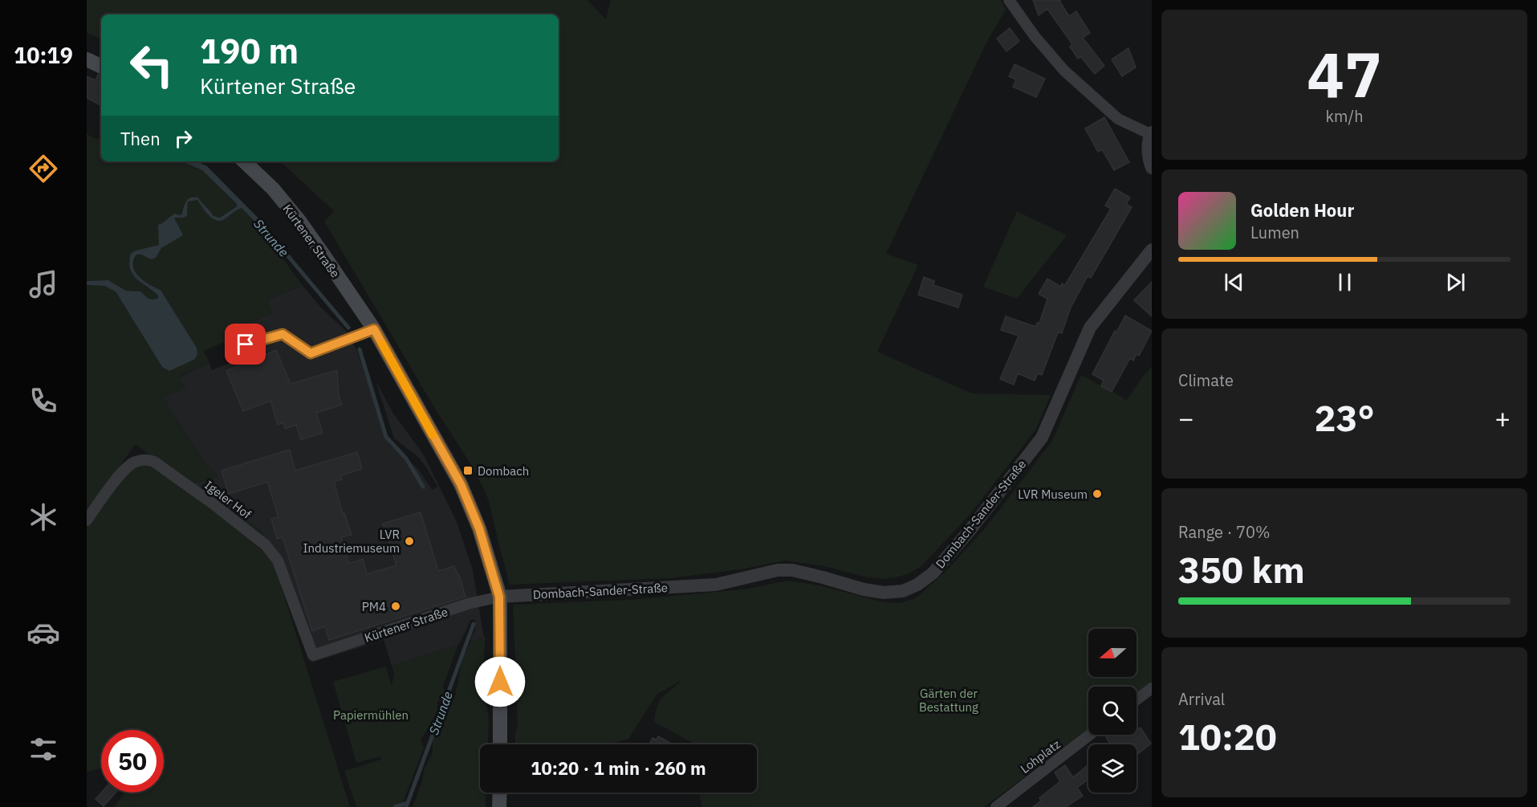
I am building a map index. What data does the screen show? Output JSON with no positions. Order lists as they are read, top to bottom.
{
  "streets": {
    "main road": ["Kürtener Straße"],
    "street": ["Igeler Hof", "Dombach-Sander-Straße", "Lohplatz"]
  },
  "crossings": [
    ["Kürtener Straße", "Igeler Hof"],
    ["Kürtener Straße", "Dombach-Sander-Straße"]
  ],
  "water": ["Strunde"],
  "parks": ["Gärten der Bestattung", "Papiermühlen"],
  "places": {
    "transit": ["Dombach"],
    "other": ["LVR Museum", "LVR Industriemuseum", "PM4"]
  },
  "north": "left",
  "page": {
    "tabs": "10:19",
    "tile": [
      ["47", "km/h"],
      "Climate",
      ["Range · 70%", "350 km"],
      ["Arrival", "10:20"]
    ],
    "turn": ["190 m", "Kürtener Straße"],
    "then": "Then",
    "song": ["Golden Hour", "Lumen"],
    "heat": ["−", "23°", "+"],
    "limit": "50",
    "trip": "10:20 · 1 min · 260 m"
  }
}
